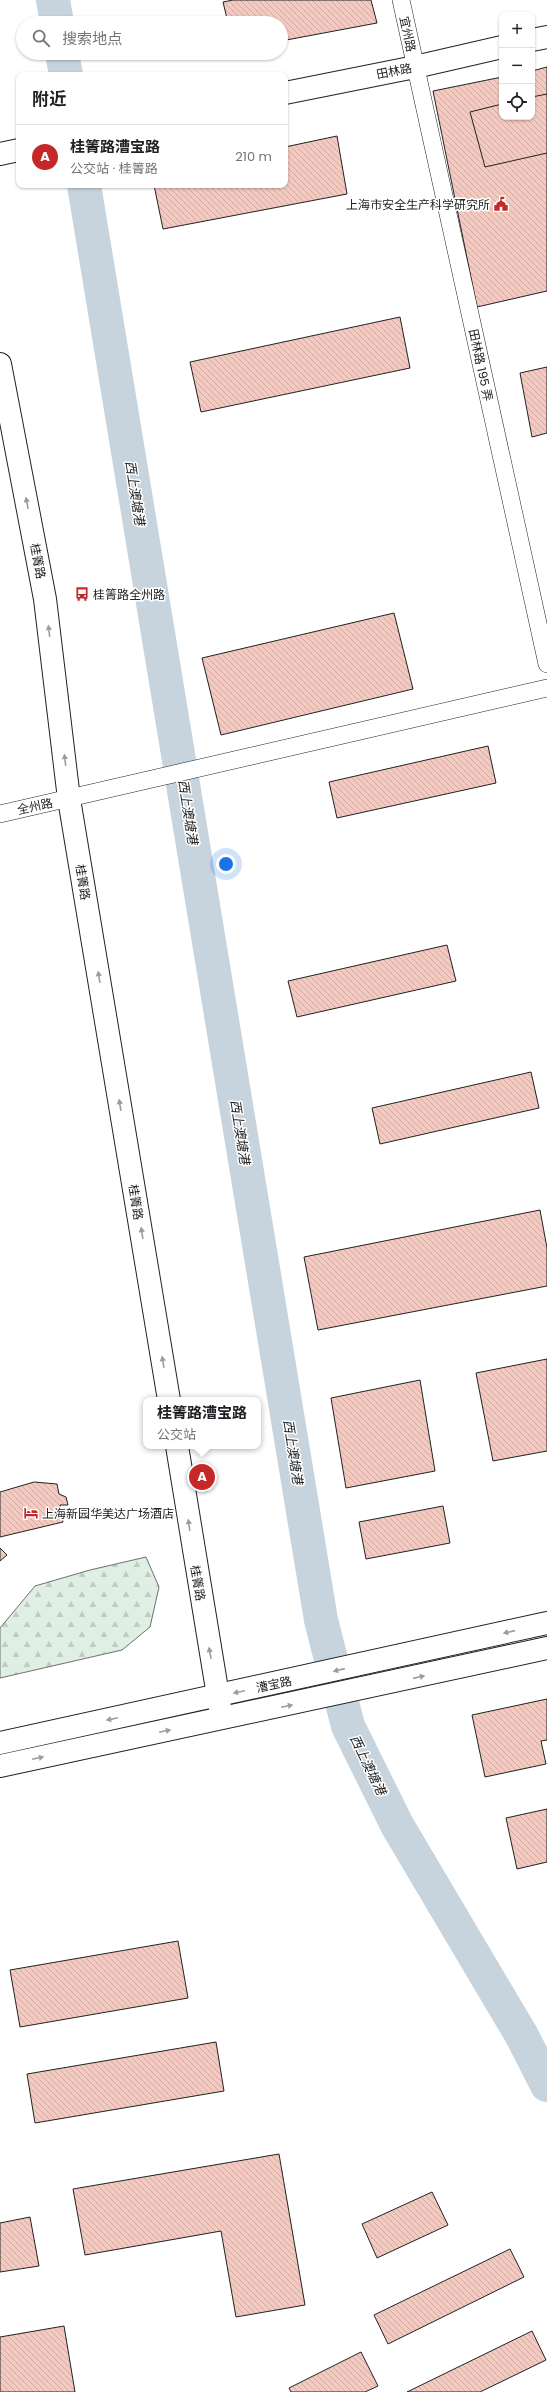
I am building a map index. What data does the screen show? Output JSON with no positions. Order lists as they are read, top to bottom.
{
  "streets": {
    "street": [
      "宜州路",
      "田林路",
      "田林路 195 弄",
      "桂箐路",
      "全州路",
      "漕宝路"
    ]
  },
  "crossings": [
    ["宜州路", "田林路"],
    ["宜州路", "田林路 195 弄"],
    ["田林路", "田林路 195 弄"],
    ["桂箐路", "全州路"],
    ["桂箐路", "漕宝路"]
  ],
  "one_way": ["桂箐路"],
  "water": ["西上澳塘港"],
  "places": {
    "public building": ["上海市安全生产科学研究所"],
    "bus stop": ["桂箐路全州路"],
    "hotel": ["上海新园华美达广场酒店"]
  },
  "page": {
    "map_buttons": ["+", "−"],
    "search": "搜索地点",
    "heading": "附近",
    "list": [
      {
        "mark": "A",
        "name": "桂箐路漕宝路",
        "note": "公交站 · 桂箐路",
        "value": "210 m"
      }
    ],
    "popup": ["桂箐路漕宝路", "公交站"],
    "pins": "A"
  }
}
